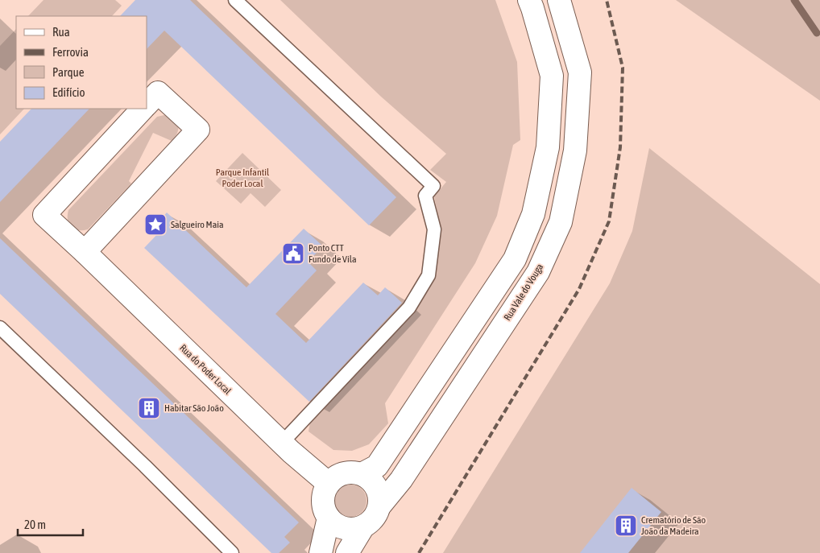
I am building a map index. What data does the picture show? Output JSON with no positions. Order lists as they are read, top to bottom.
{
  "streets": {
    "street": ["Rua Vale do Vouga", "Rua do Poder Local"]
  },
  "crossings": [
    ["Rua Vale do Vouga", "Rua do Poder Local"]
  ],
  "parks": ["Parque Infantil Poder Local"],
  "places": {
    "place": ["Salgueiro Maia"],
    "public building": ["Ponto CTT Fundo de Vila"],
    "building": ["Habitar São João", "Crematório de São João da Madeira"]
  },
  "legend": [
    "Rua",
    "Ferrovia",
    "Parque",
    "Edifício"
  ],
  "scale_bar": "20 m"
}
